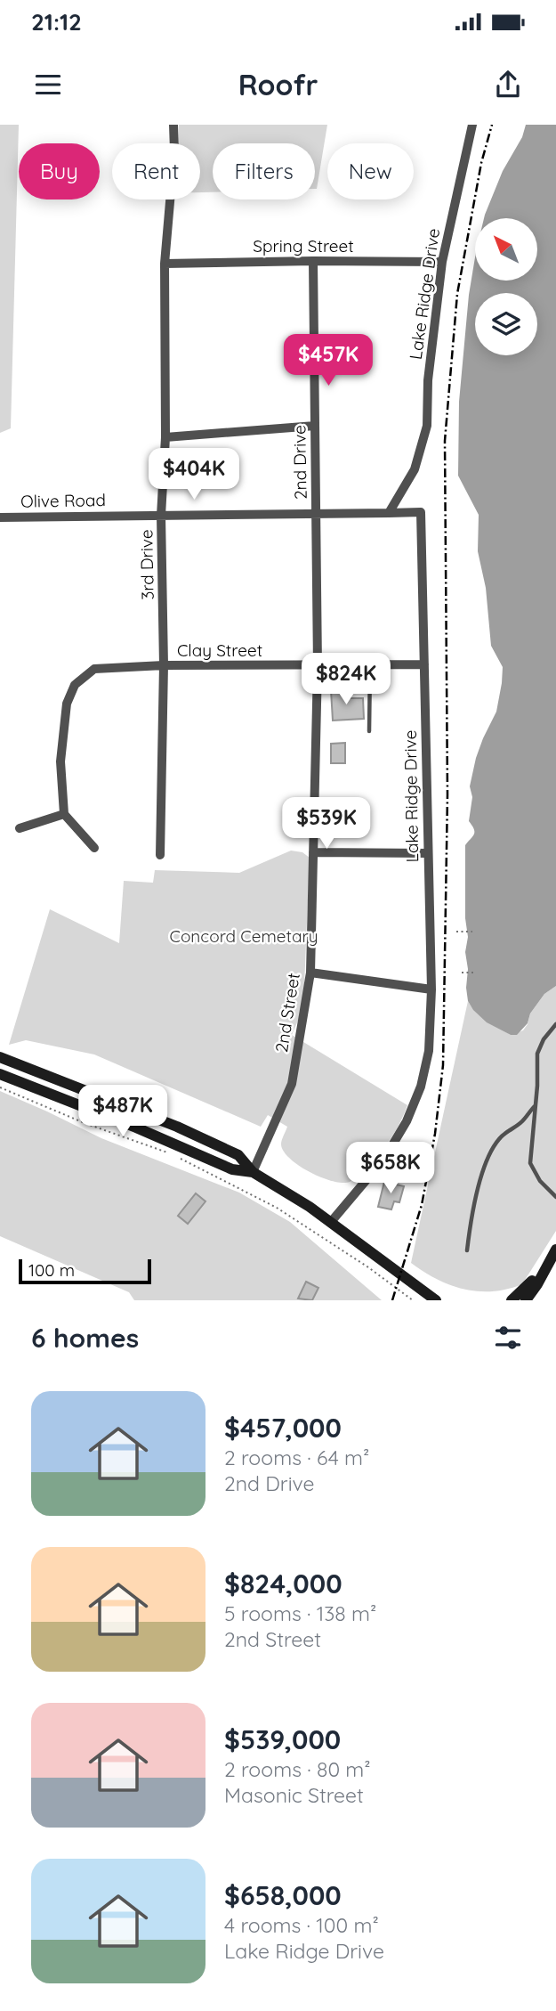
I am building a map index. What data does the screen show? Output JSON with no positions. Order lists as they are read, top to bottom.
{
  "streets": {
    "street": [
      "Spring Street",
      "Lake Ridge Drive",
      "2nd Drive",
      "Olive Road",
      "3rd Drive",
      "Clay Street",
      "2nd Street"
    ]
  },
  "crossings": [
    ["Spring Street", "Lake Ridge Drive"],
    ["Spring Street", "2nd Drive"],
    ["Spring Street", "3rd Drive"],
    ["Lake Ridge Drive", "Olive Road"],
    ["Lake Ridge Drive", "Clay Street"],
    ["2nd Drive", "Olive Road"],
    ["2nd Drive", "2nd Street"],
    ["Olive Road", "3rd Drive"],
    ["Olive Road", "2nd Street"],
    ["3rd Drive", "Clay Street"],
    ["Clay Street", "2nd Street"]
  ],
  "parks": ["Concord Cemetary"],
  "scale_bar": "100 m",
  "north": "top left",
  "page": {
    "status": "21:12",
    "header": "Roofr",
    "chip": [
      "Buy",
      "Rent",
      "Filters",
      "New"
    ],
    "price": [
      "$457K",
      "$404K",
      "$824K",
      "$539K",
      "$487K",
      "$658K"
    ],
    "scale": "100 m",
    "heading": "6 homes",
    "list": [
      {
        "name": "$457,000",
        "note": "2 rooms · 64 m² · 2nd Drive"
      },
      {
        "name": "$824,000",
        "note": "5 rooms · 138 m² · 2nd Street"
      },
      {
        "name": "$539,000",
        "note": "2 rooms · 80 m² · Masonic Street"
      },
      {
        "name": "$658,000",
        "note": "4 rooms · 100 m² · Lake Ridge Drive"
      }
    ]
  }
}
